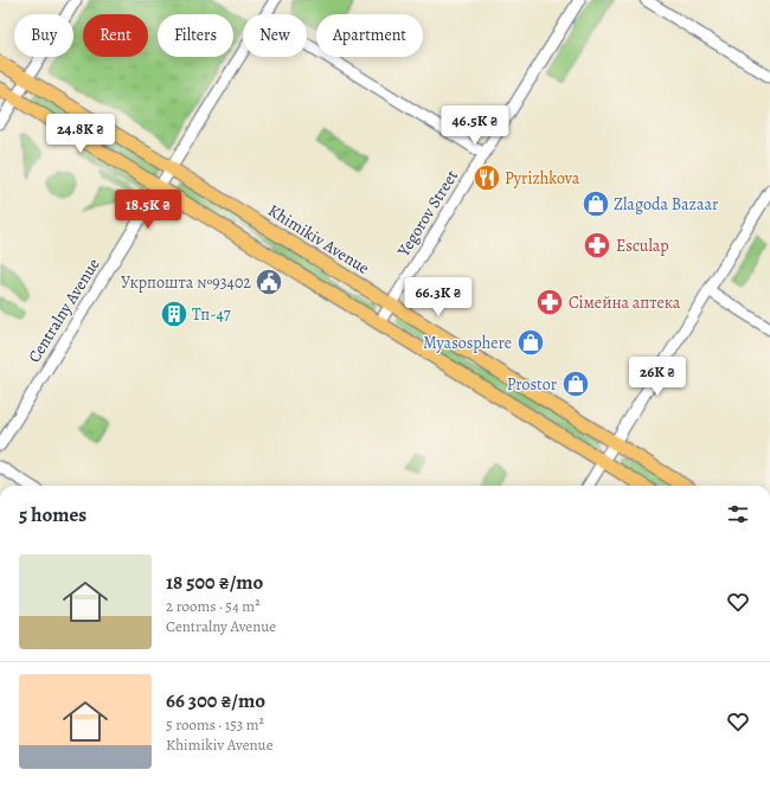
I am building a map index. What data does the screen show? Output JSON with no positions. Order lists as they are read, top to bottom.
{
  "streets": {
    "main road": ["Khimikiv Avenue"],
    "street": ["Yegorov Street", "Centralny Avenue"]
  },
  "crossings": [
    ["Yegorov Street", "Khimikiv Avenue"],
    ["Khimikiv Avenue", "Centralny Avenue"]
  ],
  "places": {
    "restaurant": ["Pyrizhkova"],
    "shop": ["Zlagoda Bazaar", "Myasosphere", "Prostor"],
    "pharmacy": ["Esculap", "Сімейна аптека"],
    "public building": ["Укрпошта №93402"],
    "building": ["Тп-47"]
  },
  "page": {
    "chip": [
      "Buy",
      "Rent",
      "Filters",
      "New",
      "Apartment"
    ],
    "price": [
      "46.5K ₴",
      "24.8K ₴",
      "18.5K ₴",
      "66.3K ₴",
      "26K ₴"
    ],
    "heading": "5 homes",
    "list": [
      {
        "name": "18 500 ₴/mo",
        "note": "2 rooms · 54 m² · Centralny Avenue"
      },
      {
        "name": "66 300 ₴/mo",
        "note": "5 rooms · 153 m² · Khimikiv Avenue"
      }
    ]
  }
}
